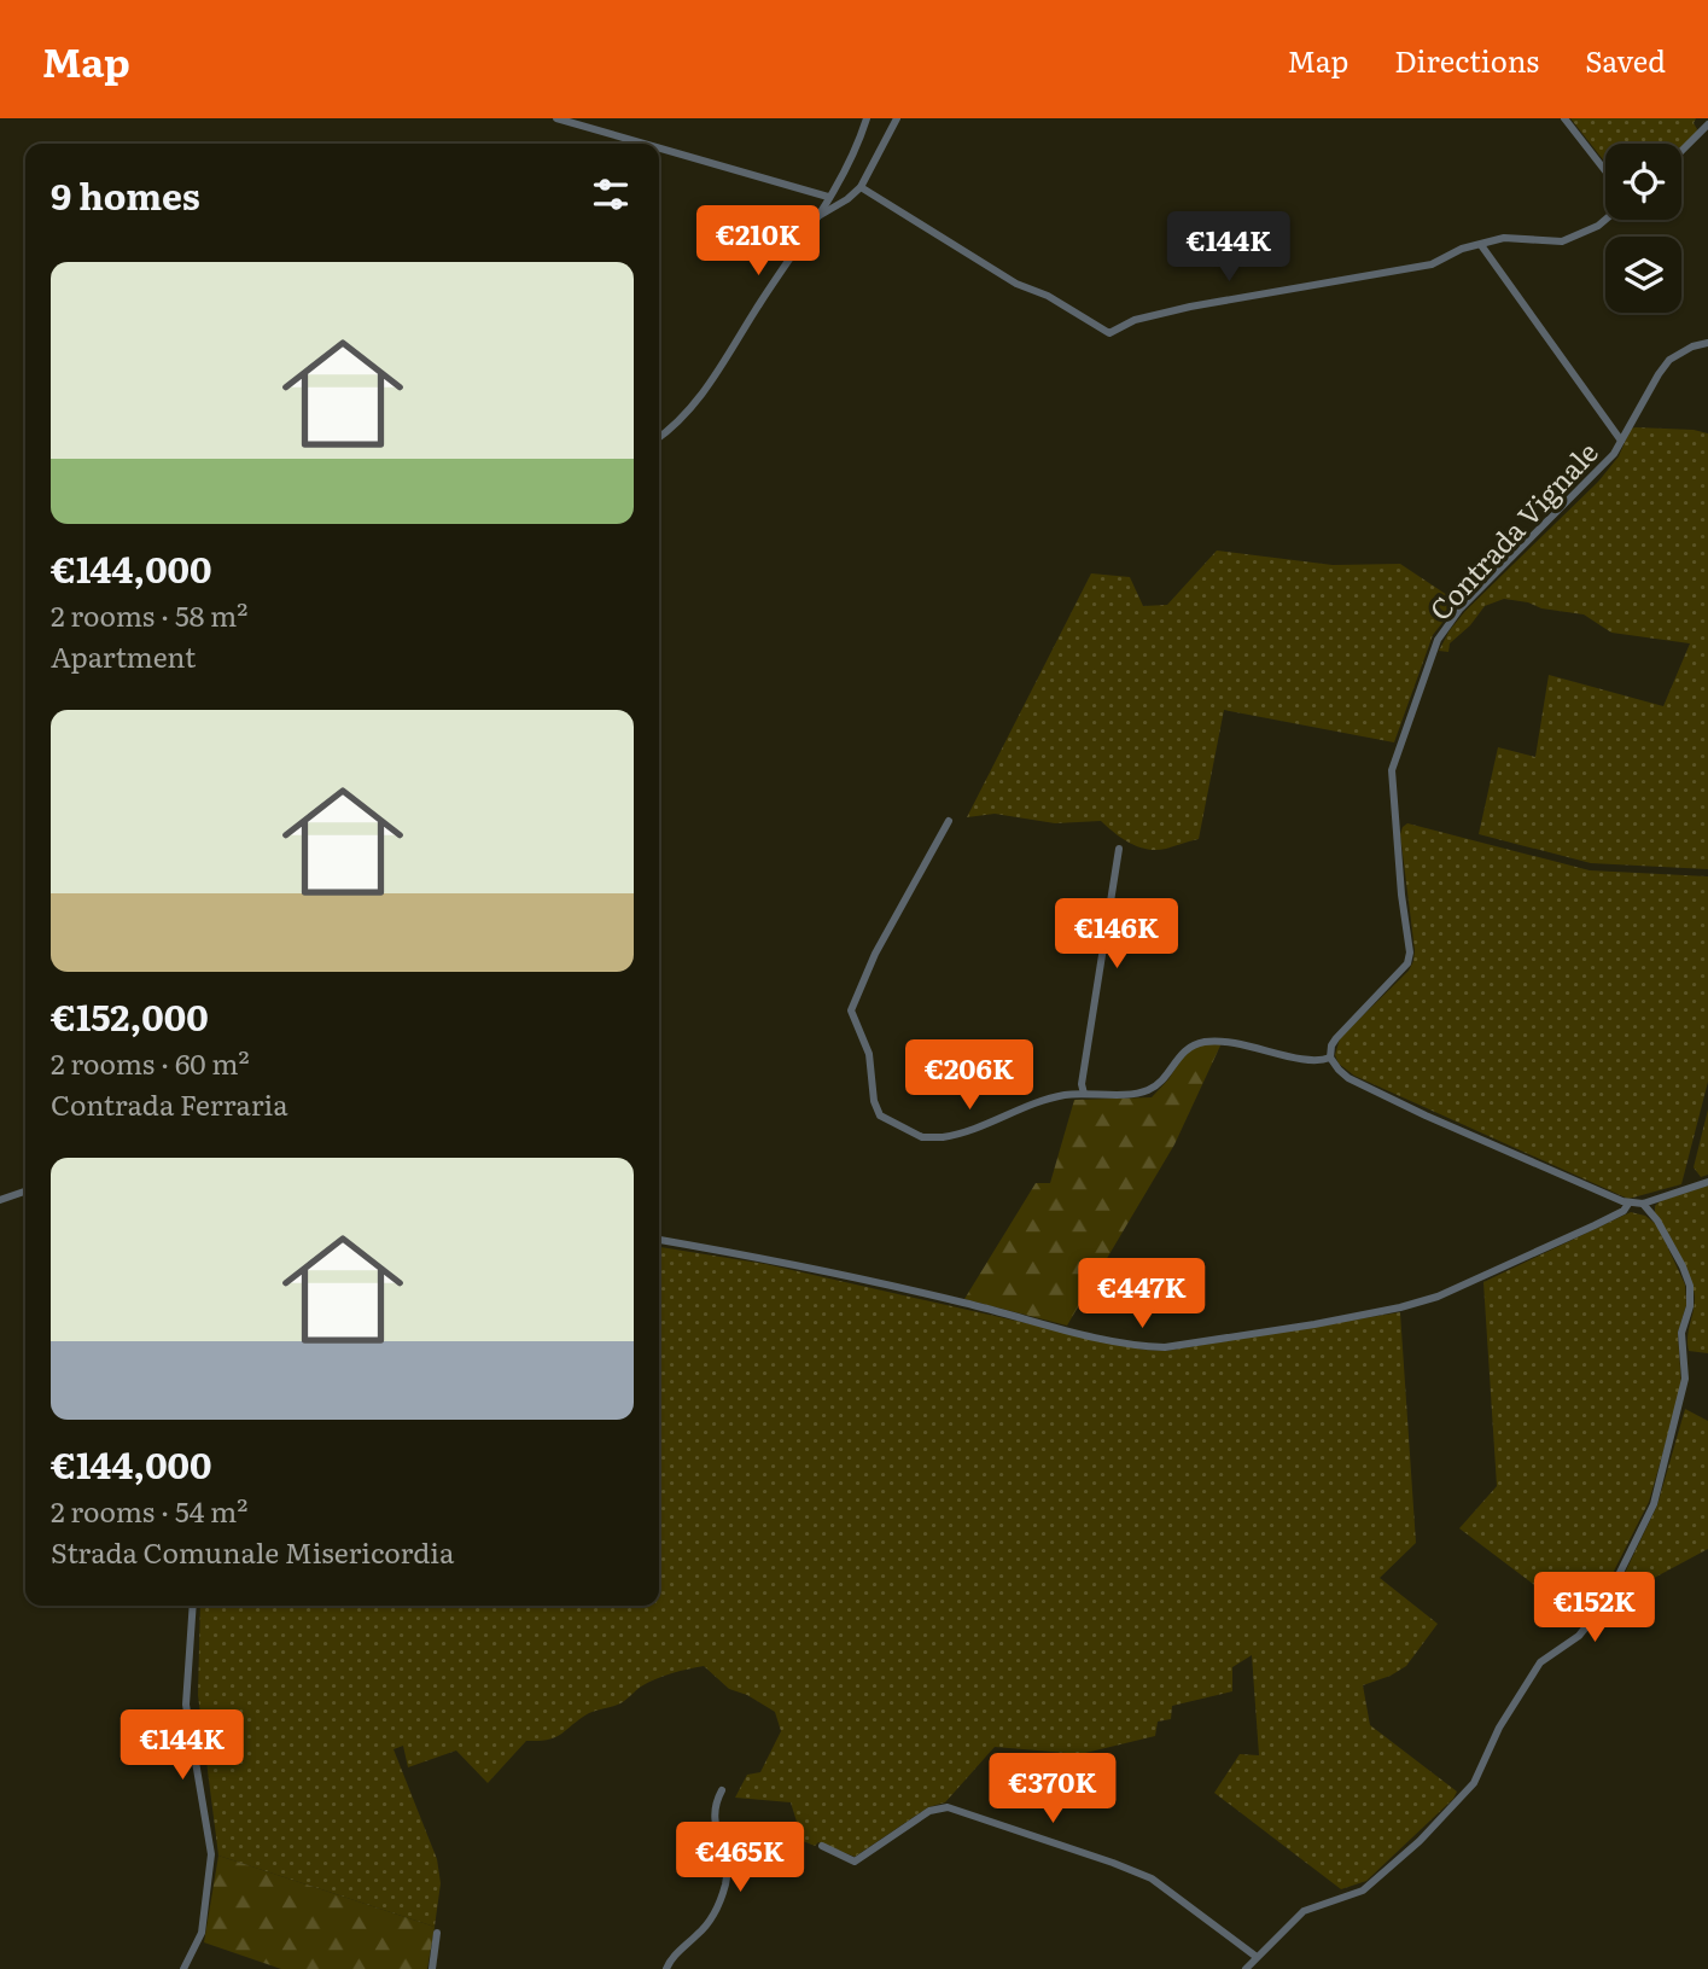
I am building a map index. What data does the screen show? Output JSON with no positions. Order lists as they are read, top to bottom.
{
  "streets": {
    "street": ["Contrada Vignale"]
  },
  "page": {
    "header": "Map",
    "nav": ["Map", "Directions", "Saved"],
    "heading": "9 homes",
    "price": [
      "€210K",
      "€144K",
      "€146K",
      "€206K",
      "€447K",
      "€152K",
      "€144K",
      "€370K",
      "€465K"
    ],
    "list": [
      {
        "name": "€144,000",
        "note": "2 rooms · 58 m² · Apartment"
      },
      {
        "name": "€152,000",
        "note": "2 rooms · 60 m² · Contrada Ferraria"
      },
      {
        "name": "€144,000",
        "note": "2 rooms · 54 m² · Strada Comunale Misericordia"
      }
    ]
  }
}
